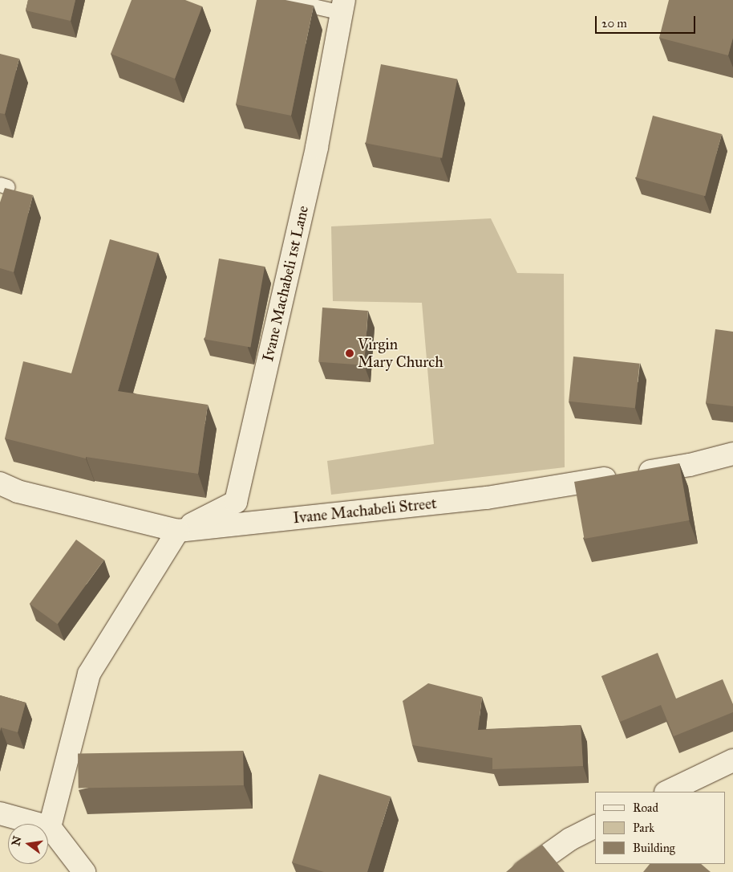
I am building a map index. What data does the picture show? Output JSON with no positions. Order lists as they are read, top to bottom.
{
  "streets": {
    "street": ["Ivane Machabeli 1st Lane", "Ivane Machabeli Street"]
  },
  "crossings": [
    ["Ivane Machabeli 1st Lane", "Ivane Machabeli Street"]
  ],
  "places": ["Virgin Mary Church"],
  "legend": ["Road", "Park", "Building"],
  "scale_bar": "20 m",
  "north": "left"
}
